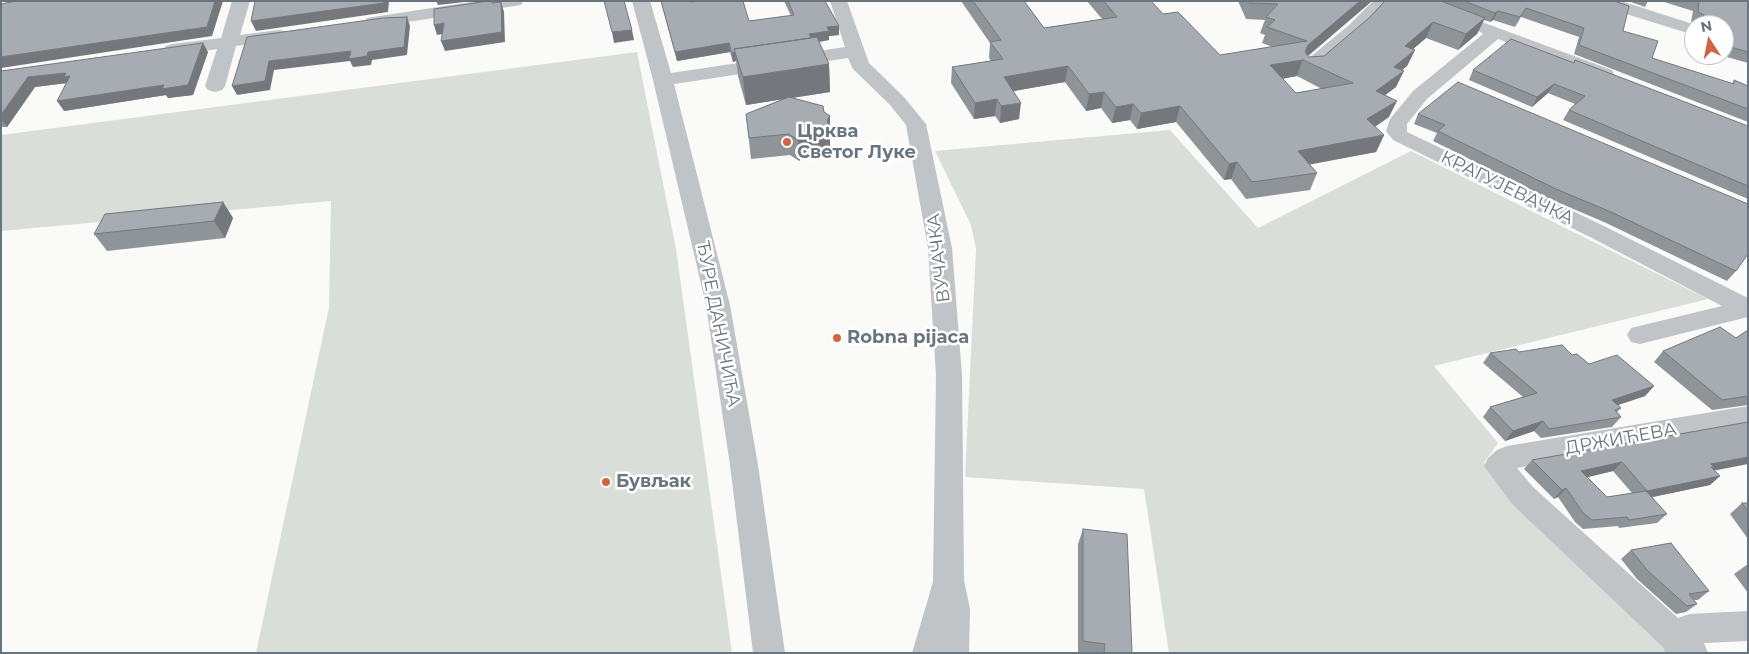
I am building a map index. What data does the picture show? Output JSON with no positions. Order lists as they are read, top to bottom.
{
  "streets": {
    "street": [
      "КРАГУЈЕВАЧКА",
      "ВУЧАЧКА",
      "ЂУРЕ ДАНИЧИЋА",
      "ДРЖИЋЕВА"
    ]
  },
  "places": ["Црква Светог Луке", "Robna pijaca", "Бувљак"],
  "north": "top"
}
